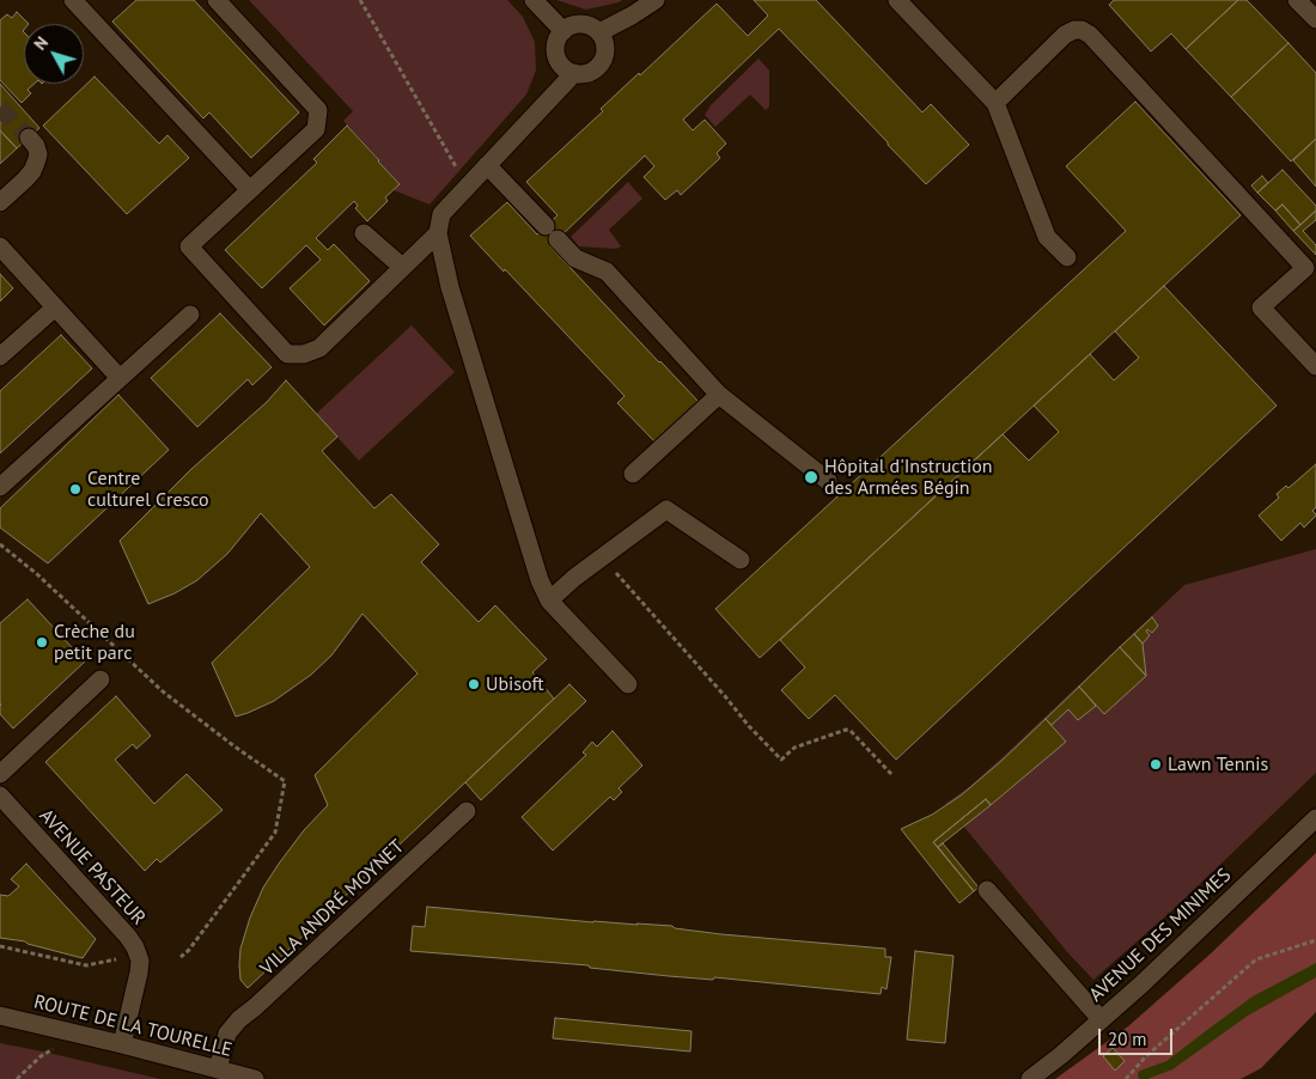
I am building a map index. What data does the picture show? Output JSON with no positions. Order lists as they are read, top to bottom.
{
  "streets": {
    "street": [
      "AVENUE PASTEUR",
      "VILLA ANDRÉ MOYNET",
      "AVENUE DES MINIMES",
      "ROUTE DE LA TOURELLE"
    ]
  },
  "crossings": [
    ["AVENUE PASTEUR", "ROUTE DE LA TOURELLE"],
    ["VILLA ANDRÉ MOYNET", "ROUTE DE LA TOURELLE"]
  ],
  "places": [
    "Hôpital d'Instruction des Armées Bégin",
    "Centre culturel Cresco",
    "Crèche du petit parc",
    "Ubisoft",
    "Lawn Tennis"
  ],
  "scale_bar": "20 m",
  "north": "top left"
}
